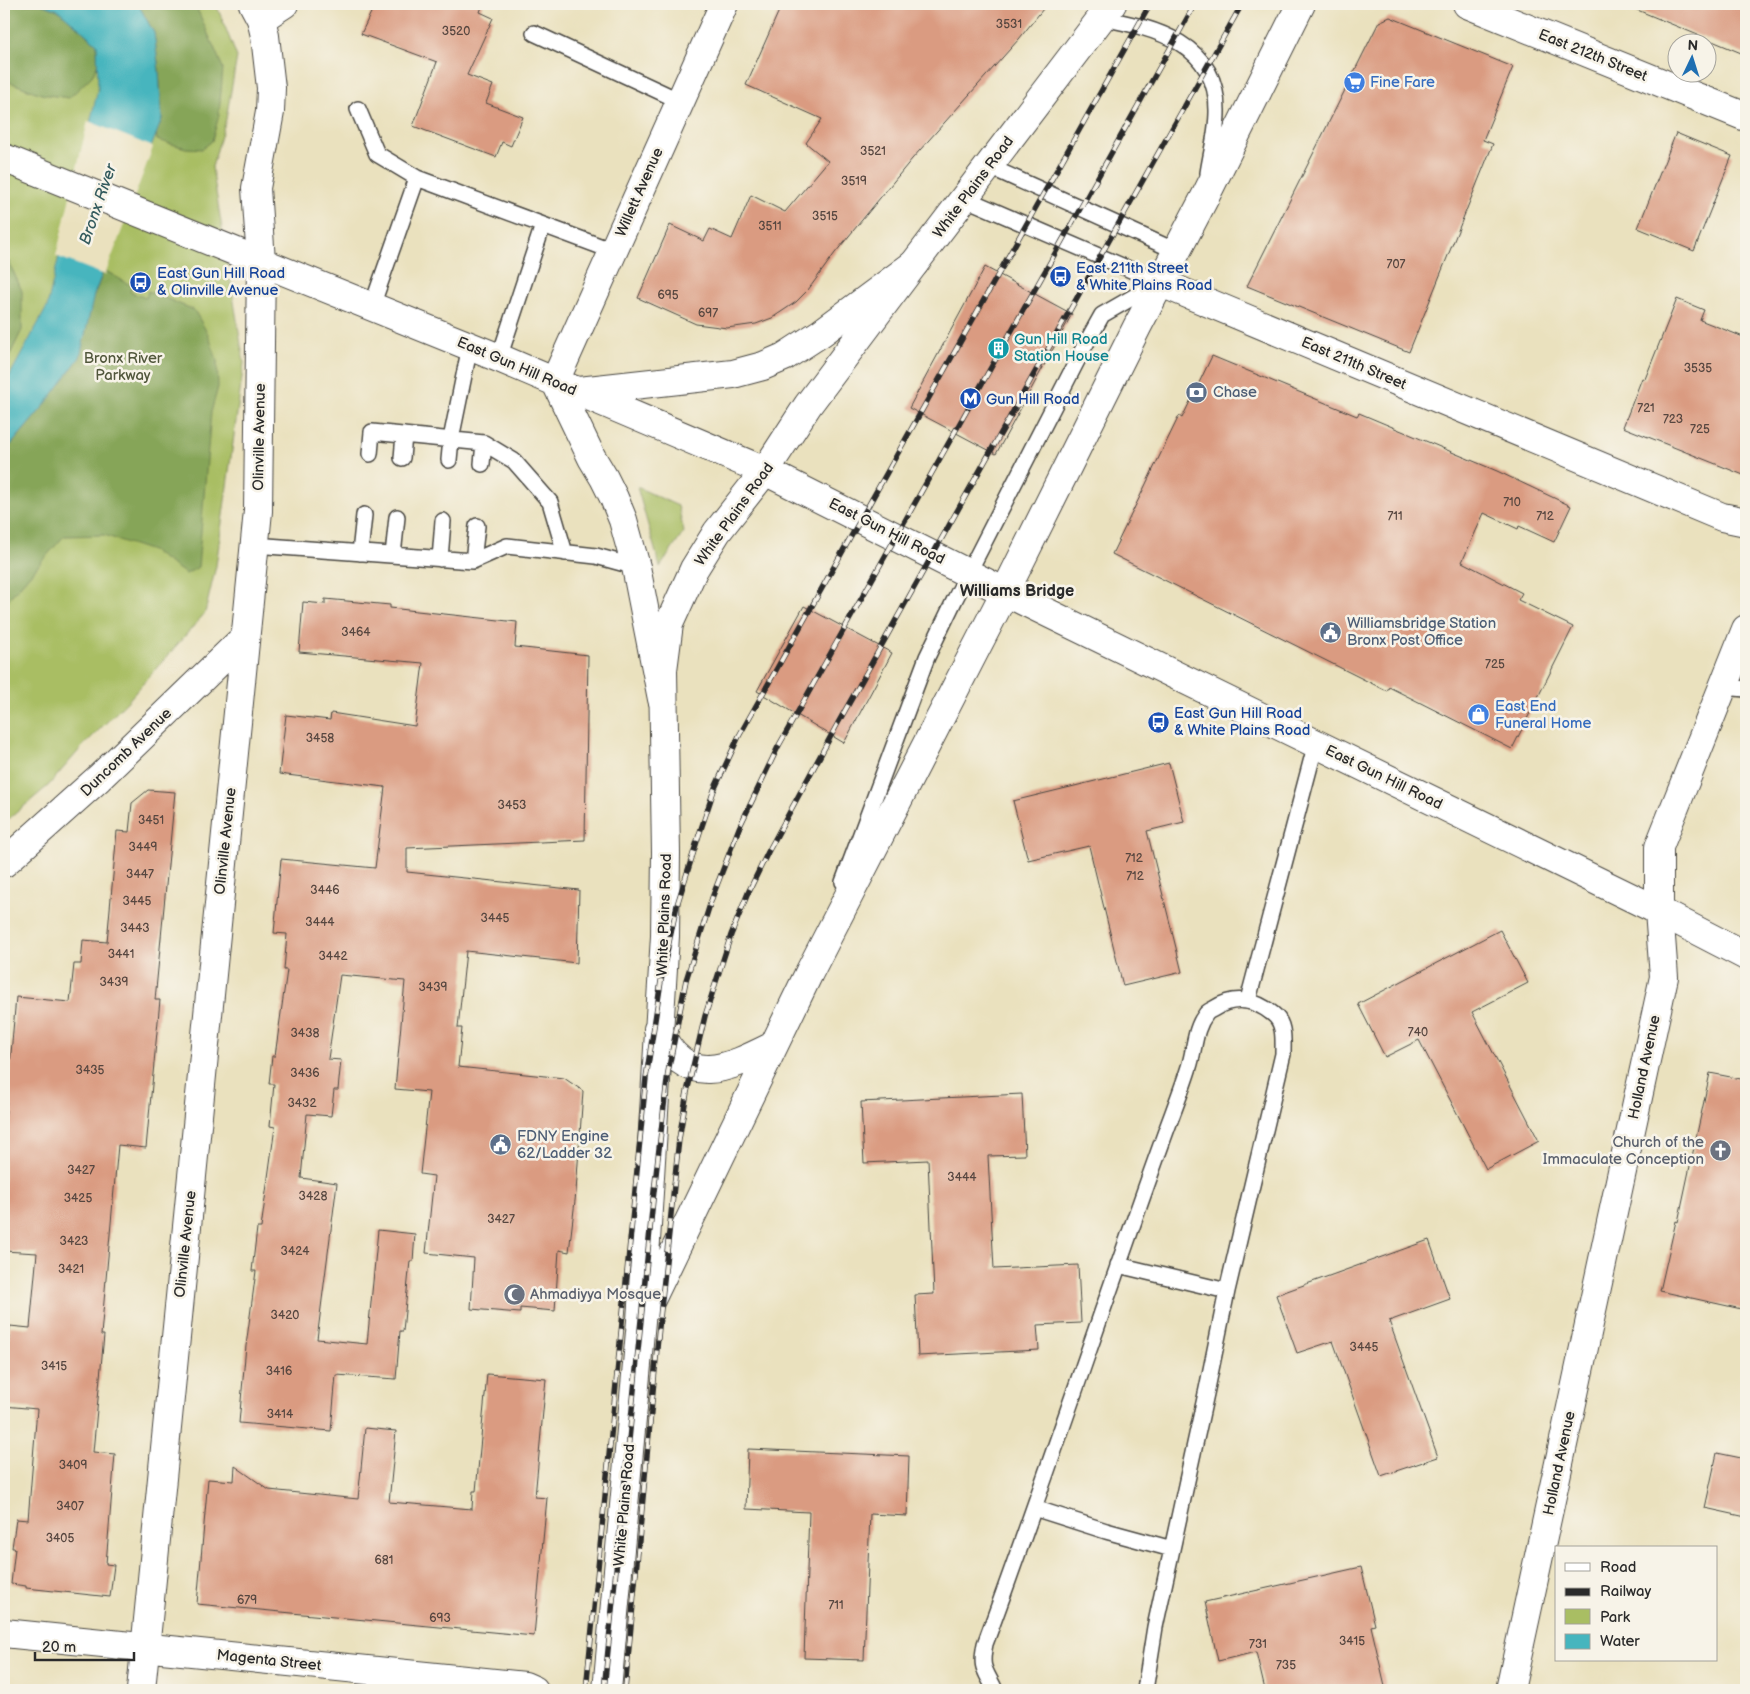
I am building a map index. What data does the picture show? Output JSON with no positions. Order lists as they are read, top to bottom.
{
  "streets": {
    "main road": [
      "East 212th Street",
      "White Plains Road",
      "Willett Avenue",
      "East 211th Street",
      "East Gun Hill Road",
      "Olinville Avenue",
      "Duncomb Avenue",
      "Holland Avenue",
      "Magenta Street"
    ]
  },
  "crossings": [
    ["White Plains Road", "East 211th Street"],
    ["White Plains Road", "East Gun Hill Road"],
    ["Willett Avenue", "East Gun Hill Road"],
    ["East Gun Hill Road", "Olinville Avenue"],
    ["East Gun Hill Road", "Holland Avenue"],
    ["Olinville Avenue", "Duncomb Avenue"],
    ["Olinville Avenue", "Magenta Street"]
  ],
  "districts": ["Williams Bridge"],
  "water": ["Bronx River"],
  "parks": ["Bronx River Parkway"],
  "places": {
    "supermarket": ["Fine Fare"],
    "bus stop": ["East 211th Street & White Plains Road", "East Gun Hill Road & Olinville Avenue", "East Gun Hill Road & White Plains Road"],
    "building": ["Gun Hill Road Station House"],
    "bank": ["Chase"],
    "metro station": ["Gun Hill Road"],
    "public building": ["Williamsbridge Station Bronx Post Office", "FDNY Engine 62/Ladder 32"],
    "shop": ["East End Funeral Home"],
    "church": ["Church of the Immaculate Conception"],
    "mosque": ["Ahmadiyya Mosque"]
  },
  "house_numbers": [
    "3531",
    "3520",
    "3521",
    "3519",
    "3515",
    "3511",
    "707",
    "695",
    "697",
    "3535",
    "721",
    "723",
    "725",
    "710",
    "711",
    "712",
    "3464",
    "725",
    "3458",
    "3453",
    "3451",
    "3449",
    "712",
    "3447",
    "712",
    "3446",
    "3445",
    "3445",
    "3444",
    "3443",
    "3441",
    "3442",
    "3439",
    "3439",
    "740",
    "3438",
    "3435",
    "3436",
    "3432",
    "3427",
    "3444",
    "3428",
    "3425",
    "3427",
    "3423",
    "3424",
    "3421",
    "3420",
    "3445",
    "3415",
    "3416",
    "3414",
    "3409",
    "3407",
    "3405",
    "681",
    "679",
    "711",
    "693",
    "3415",
    "731",
    "735"
  ],
  "legend": [
    "Road",
    "Railway",
    "Park",
    "Water"
  ],
  "scale_bar": "20 m",
  "north": "top"
}
